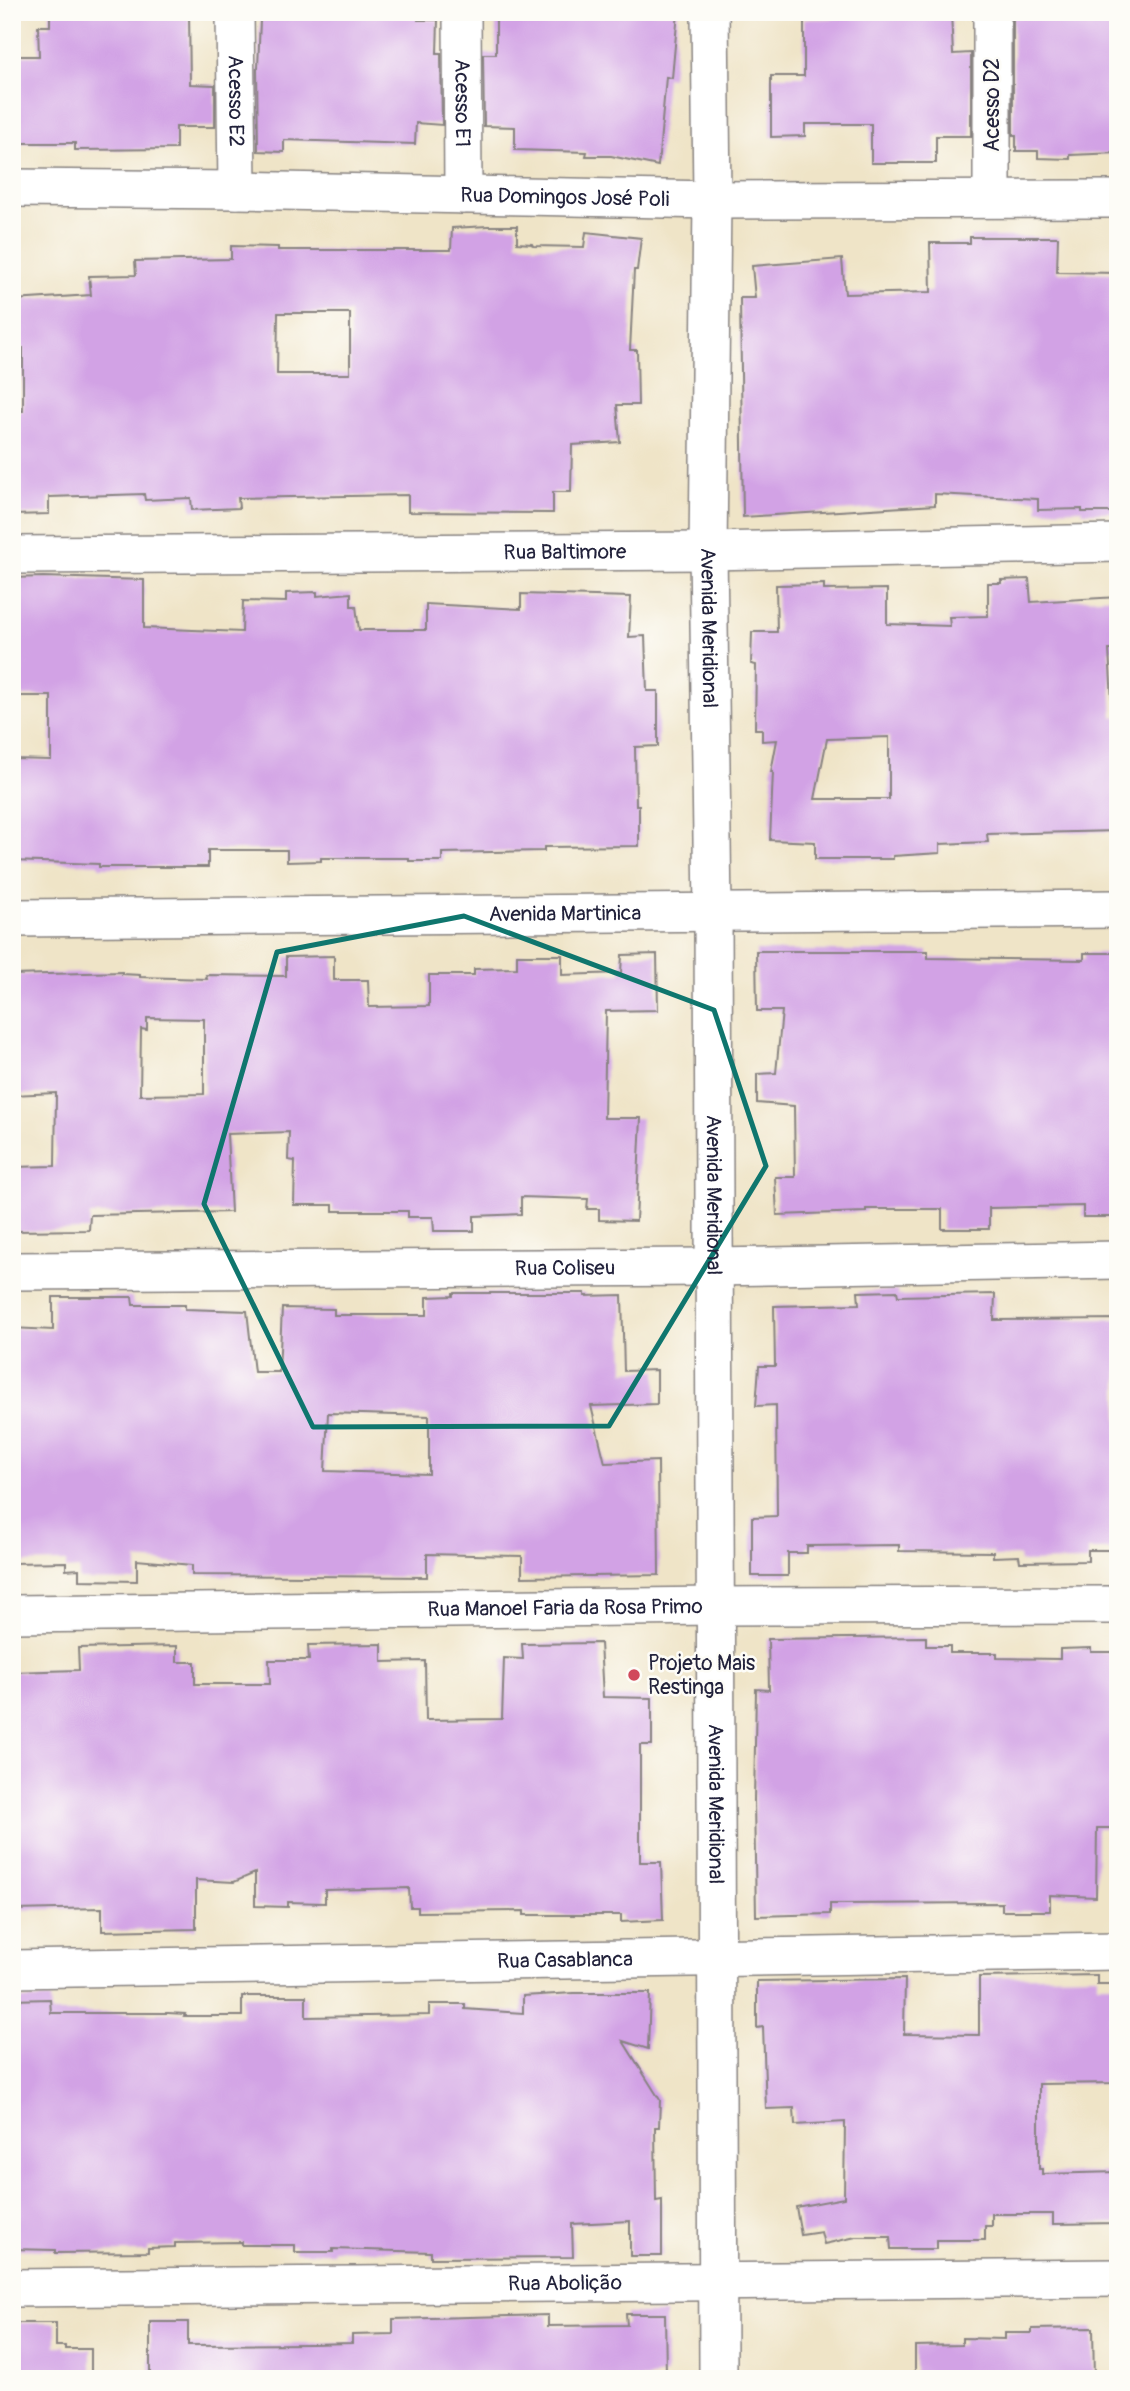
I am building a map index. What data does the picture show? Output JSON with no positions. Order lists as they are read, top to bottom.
{
  "streets": {
    "street": [
      "Acesso E2",
      "Acesso E1",
      "Acesso D2",
      "Rua Domingos José Poli",
      "Rua Baltimore",
      "Avenida Meridional",
      "Avenida Martinica",
      "Rua Coliseu",
      "Rua Manoel Faria da Rosa Primo",
      "Rua Casablanca",
      "Rua Abolição"
    ]
  },
  "crossings": [
    ["Acesso E2", "Rua Domingos José Poli"],
    ["Acesso E1", "Rua Domingos José Poli"],
    ["Acesso D2", "Rua Domingos José Poli"],
    ["Rua Domingos José Poli", "Avenida Meridional"],
    ["Rua Baltimore", "Avenida Meridional"],
    ["Avenida Meridional", "Avenida Martinica"],
    ["Avenida Meridional", "Rua Coliseu"],
    ["Avenida Meridional", "Rua Manoel Faria da Rosa Primo"],
    ["Avenida Meridional", "Rua Casablanca"],
    ["Avenida Meridional", "Rua Abolição"]
  ],
  "places": ["Projeto Mais Restinga"]
}
